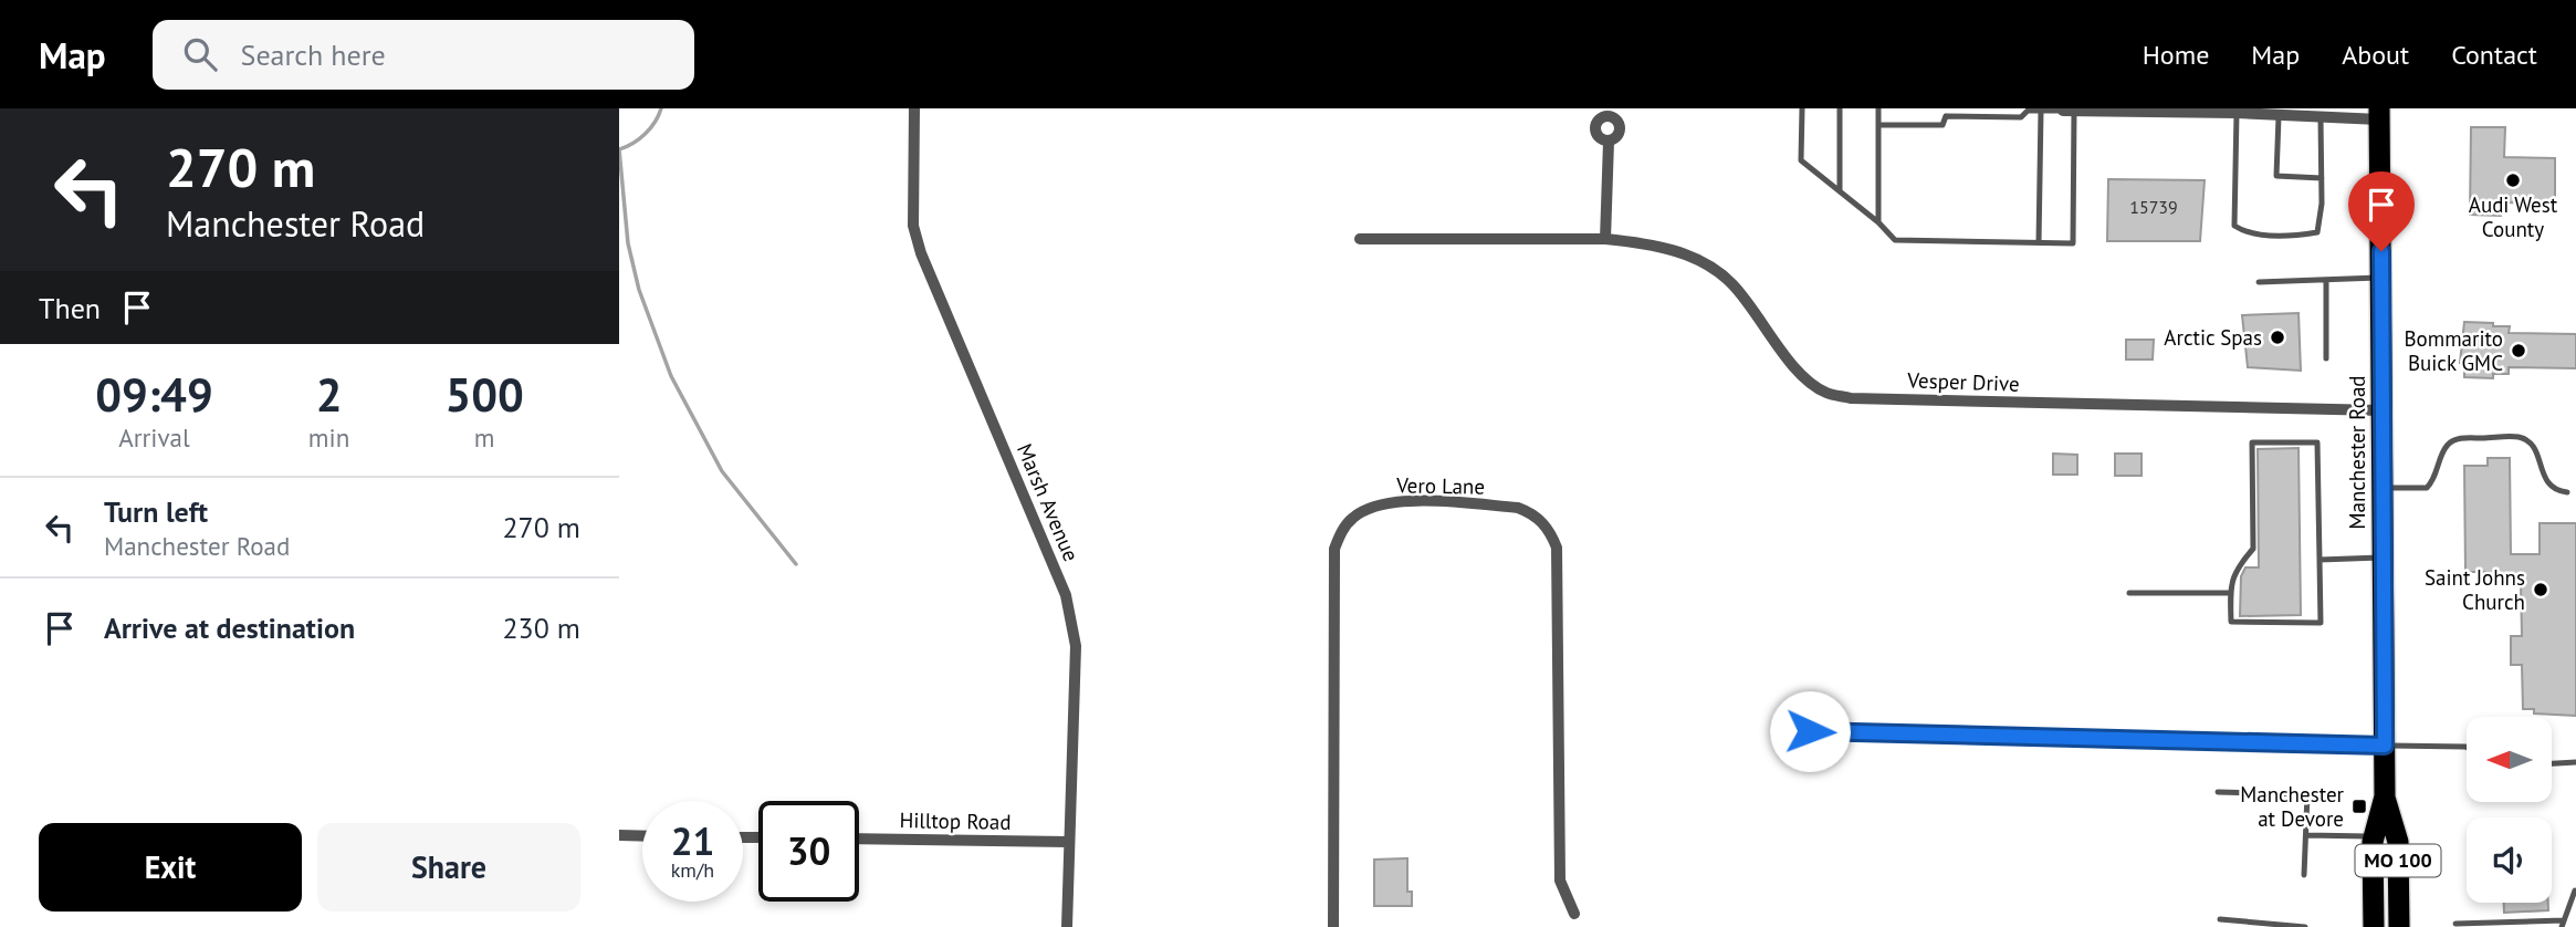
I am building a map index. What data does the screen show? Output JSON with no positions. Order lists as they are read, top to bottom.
{
  "streets": {
    "highway": ["Manchester Road", "MO 100"],
    "street": [
      "Vesper Drive",
      "Vero Lane",
      "Marsh Avenue",
      "Hilltop Road"
    ]
  },
  "crossings": [
    ["Vesper Drive", "Manchester Road"],
    ["Marsh Avenue", "Hilltop Road"]
  ],
  "places": {
    "other": [
      "Audi West County",
      "Arctic Spas",
      "Bommarito Buick GMC",
      "Saint Johns Church"
    ],
    "transit": ["Manchester at Devore"]
  },
  "house_numbers": ["15739"],
  "north": "left",
  "page": {
    "header": "Map",
    "search": "Search here",
    "nav": [
      "Home",
      "Map",
      "About",
      "Contact"
    ],
    "turn": ["270 m", "Manchester Road"],
    "then": "Then",
    "eta": [
      "09:49",
      "Arrival",
      "2",
      "min",
      "500",
      "m"
    ],
    "list": [
      {
        "name": "Turn left",
        "note": "Manchester Road",
        "value": "270 m"
      },
      {
        "name": "Arrive at destination",
        "value": "230 m"
      }
    ],
    "speed": "21 km/h",
    "limit": "30",
    "buttons": ["Exit", "Share"]
  }
}
